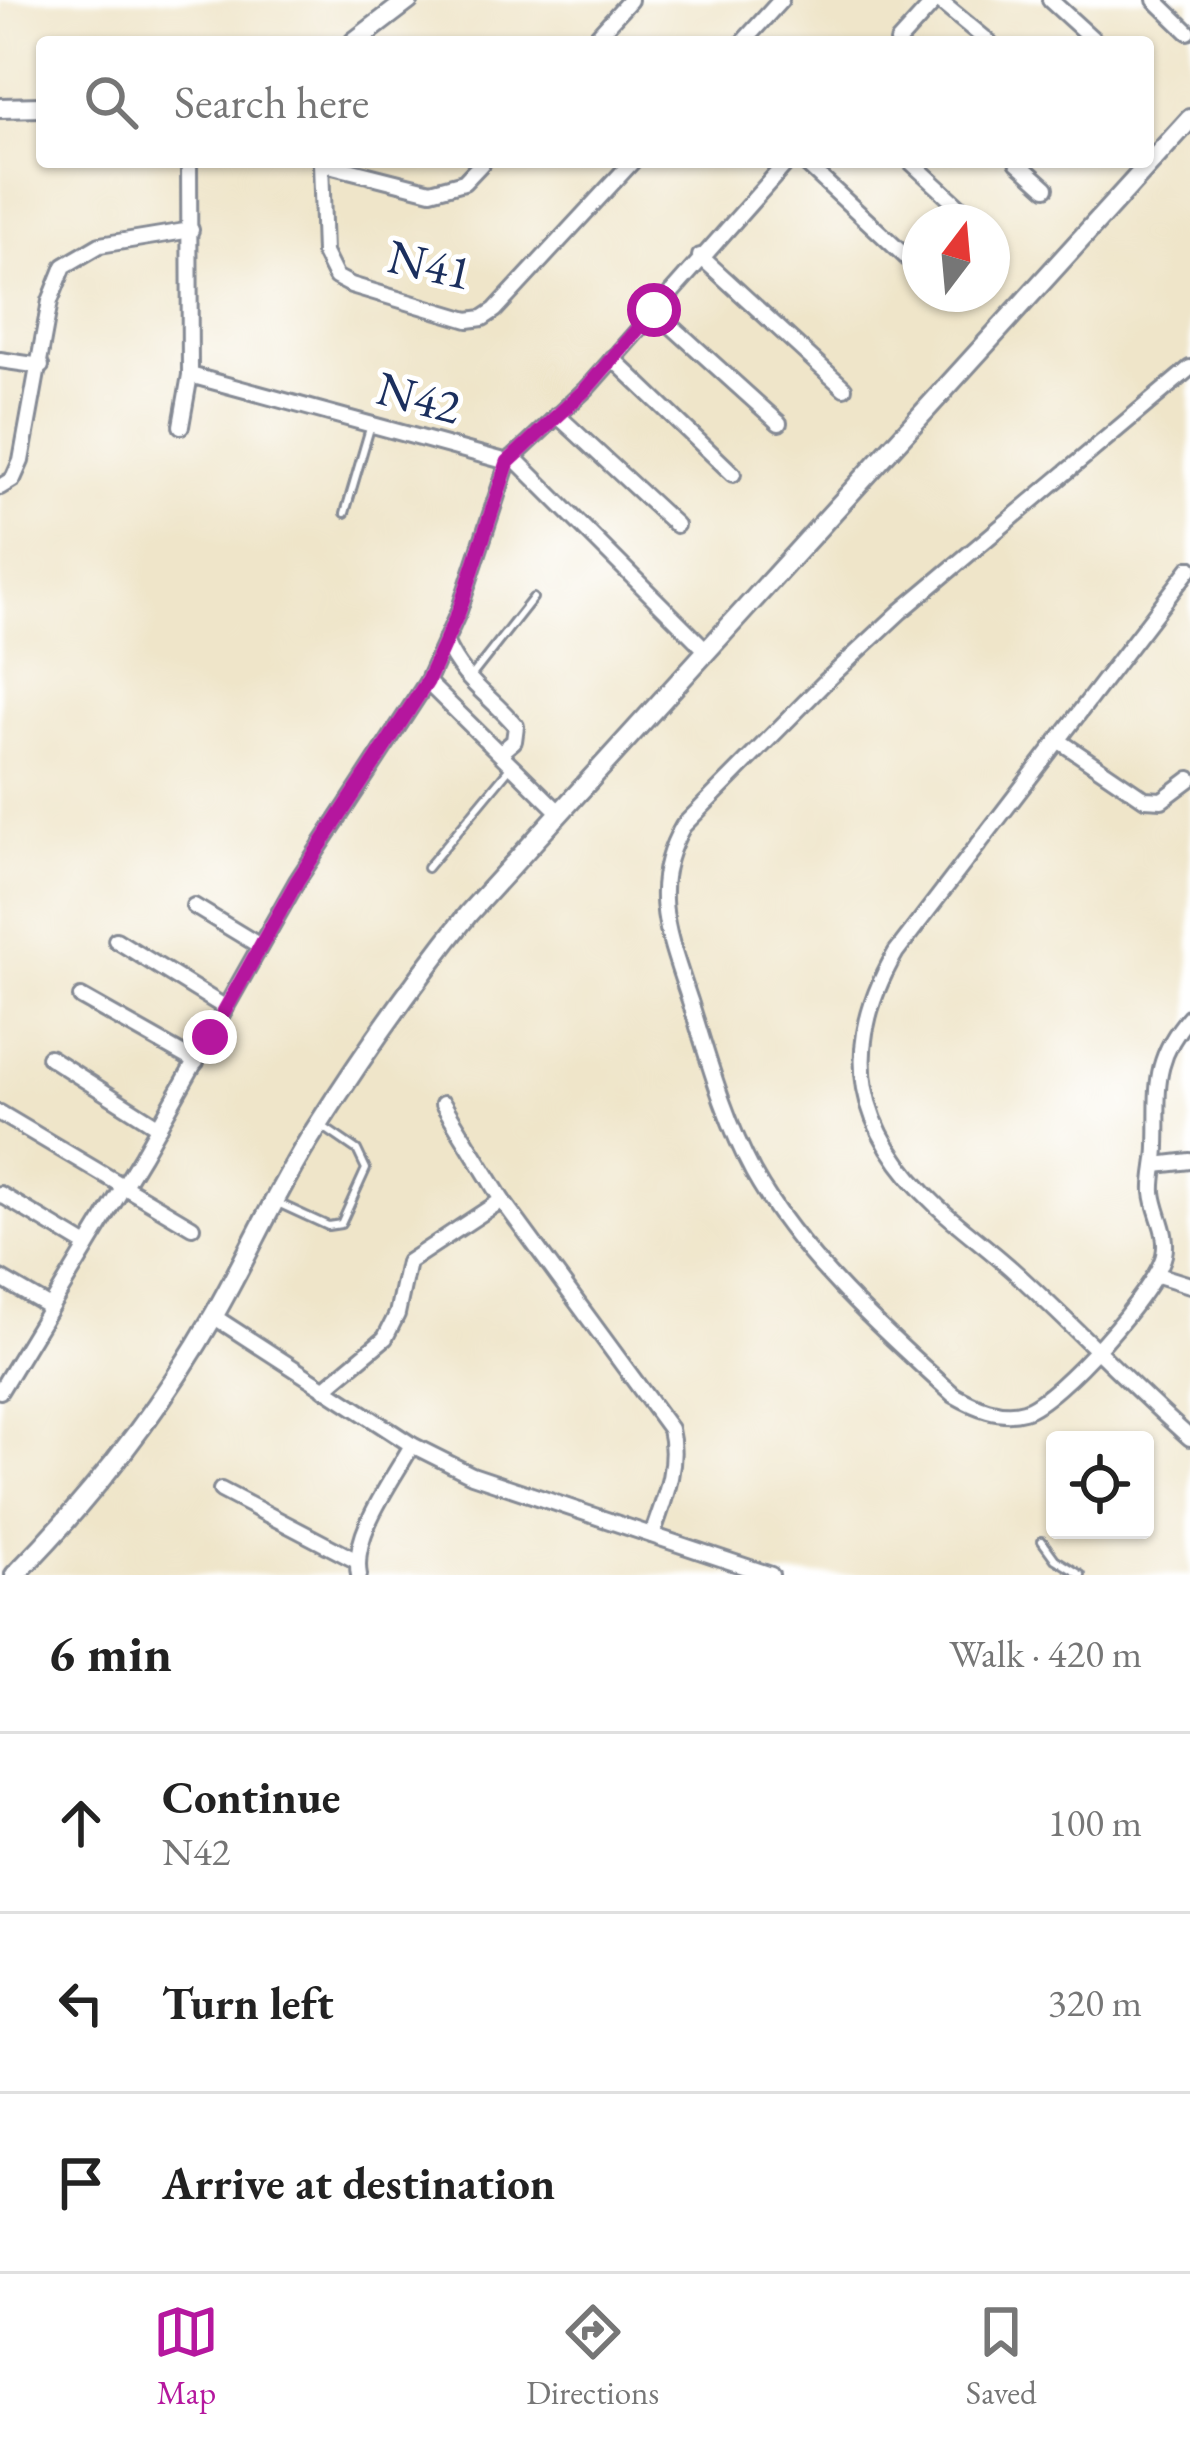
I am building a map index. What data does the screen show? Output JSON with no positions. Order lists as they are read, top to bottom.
{
  "streets": {
    "street": ["N41", "N42"]
  },
  "north": "top",
  "page": {
    "search": "Search here",
    "heading": ["6 min", "Walk · 420 m"],
    "list": [
      ["Continue", "N42", "100 m"],
      ["Turn left", "320 m"],
      "Arrive at destination"
    ],
    "nav": ["Map", "Directions", "Saved"]
  }
}
